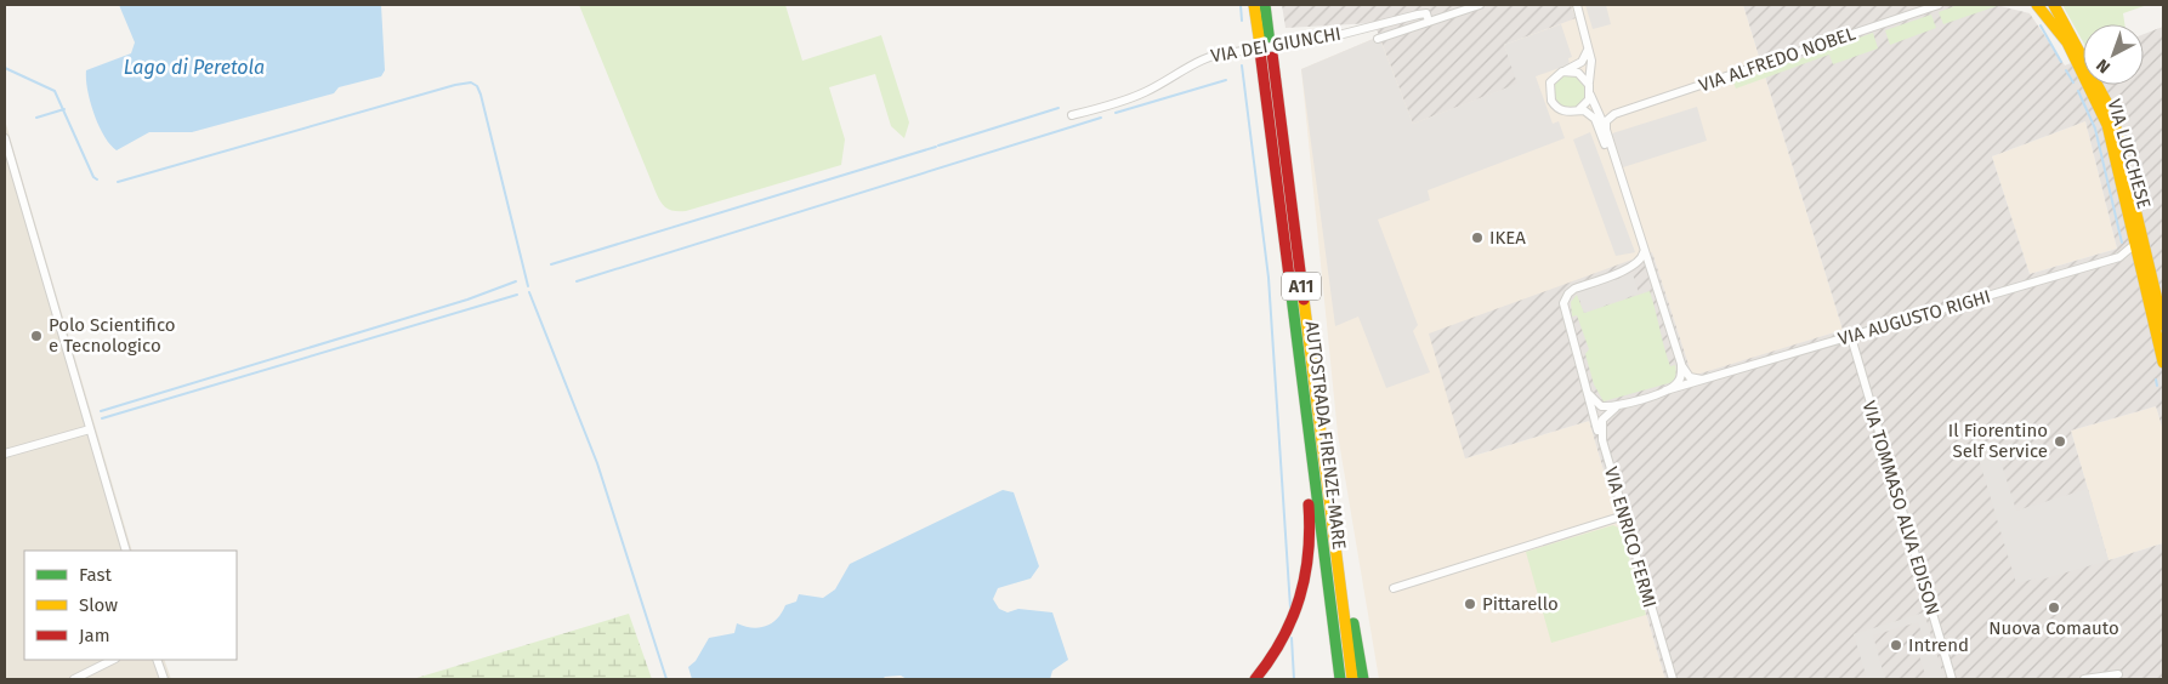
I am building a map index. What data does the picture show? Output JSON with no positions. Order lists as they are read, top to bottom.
{
  "streets": {
    "main road": ["VIA LUCCHESE", "A11", "AUTOSTRADA FIRENZE-MARE"],
    "street": [
      "VIA DEI GIUNCHI",
      "VIA ALFREDO NOBEL",
      "VIA AUGUSTO RIGHI",
      "VIA TOMMASO ALVA EDISON",
      "VIA ENRICO FERMI"
    ]
  },
  "crossings": [
    ["VIA LUCCHESE", "VIA AUGUSTO RIGHI"],
    ["VIA AUGUSTO RIGHI", "VIA TOMMASO ALVA EDISON"],
    ["VIA AUGUSTO RIGHI", "VIA ENRICO FERMI"]
  ],
  "water": ["Lago di Peretola"],
  "places": [
    "IKEA",
    "Polo Scientifico e Tecnologico",
    "Il Fiorentino Self Service",
    "Pittarello",
    "Nuova Comauto",
    "Intrend"
  ],
  "legend": ["Fast", "Slow", "Jam"],
  "north": "bottom left"
}
